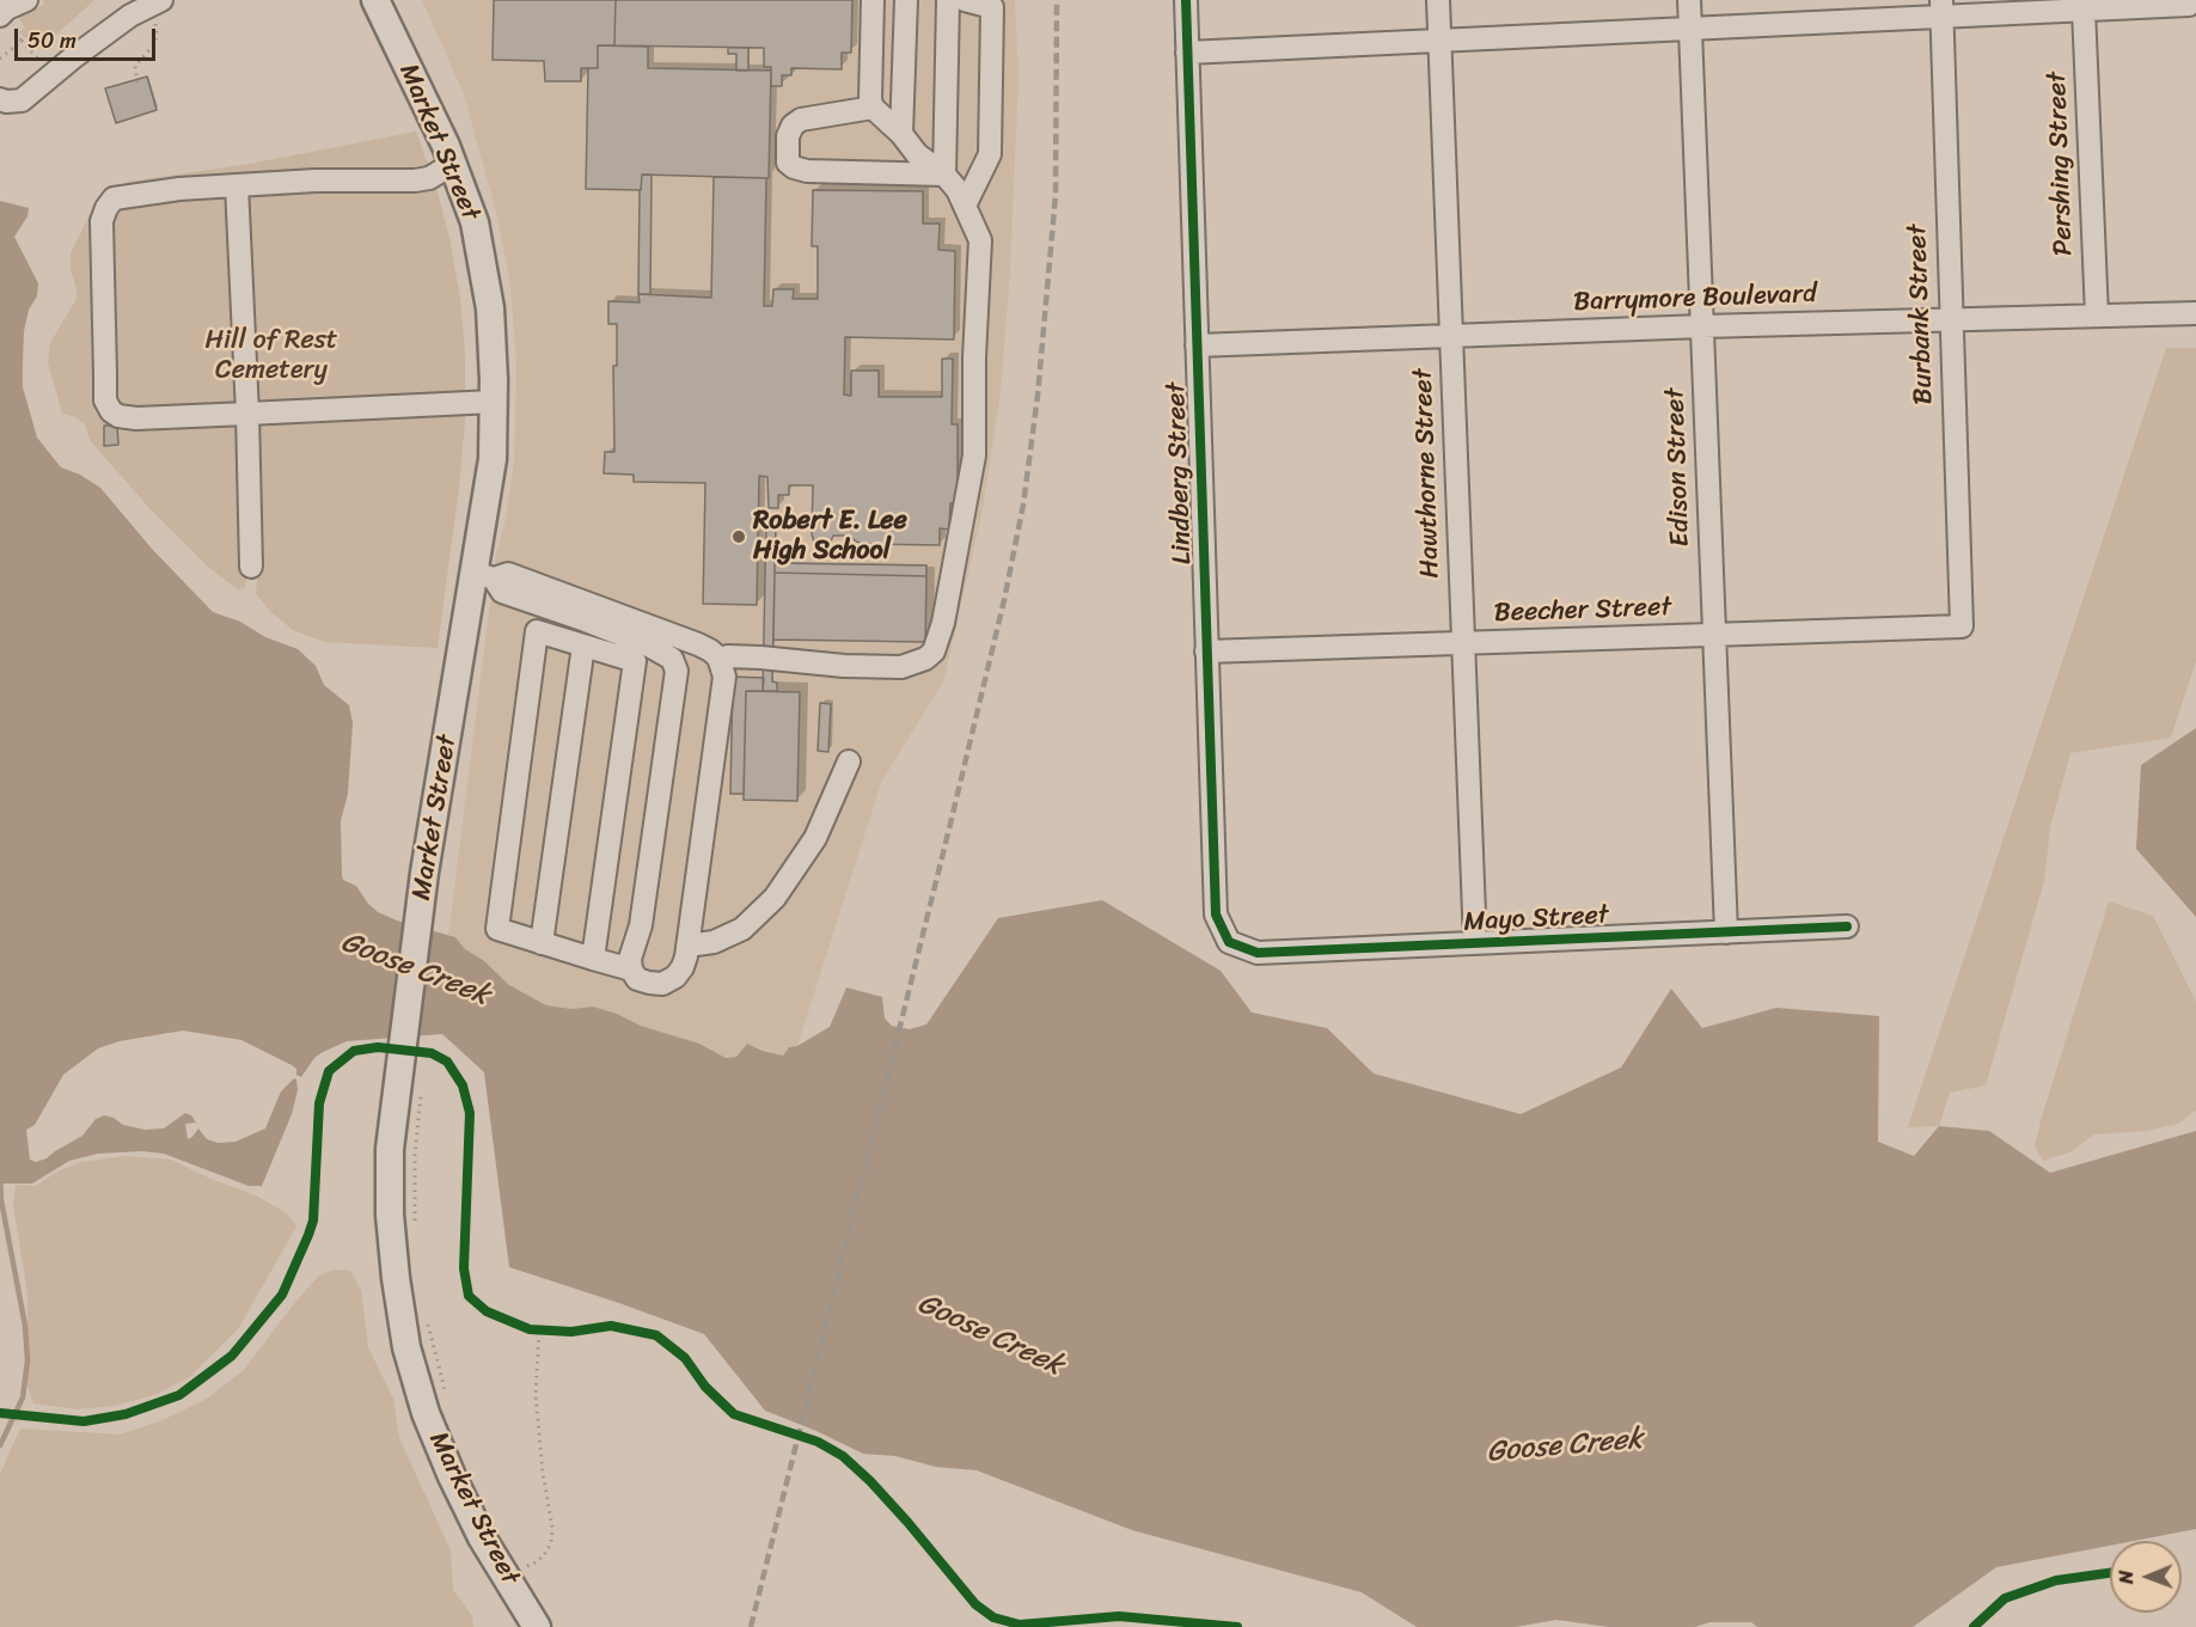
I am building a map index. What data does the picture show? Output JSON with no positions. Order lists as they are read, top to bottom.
{
  "streets": {
    "main road": ["Market Street"],
    "street": [
      "Pershing Street",
      "Barrymore Boulevard",
      "Burbank Street",
      "Edison Street",
      "Lindberg Street",
      "Hawthorne Street",
      "Beecher Street",
      "Mayo Street"
    ]
  },
  "crossings": [
    ["Pershing Street", "Barrymore Boulevard"],
    ["Barrymore Boulevard", "Burbank Street"],
    ["Barrymore Boulevard", "Edison Street"],
    ["Barrymore Boulevard", "Lindberg Street"],
    ["Barrymore Boulevard", "Hawthorne Street"],
    ["Burbank Street", "Beecher Street"],
    ["Edison Street", "Beecher Street"],
    ["Edison Street", "Mayo Street"],
    ["Lindberg Street", "Beecher Street"],
    ["Lindberg Street", "Mayo Street"],
    ["Hawthorne Street", "Beecher Street"],
    ["Hawthorne Street", "Mayo Street"]
  ],
  "water": ["Goose Creek"],
  "parks": ["Hill of Rest Cemetery"],
  "places": ["Robert E. Lee High School"],
  "scale_bar": "50 m",
  "north": "left"
}
